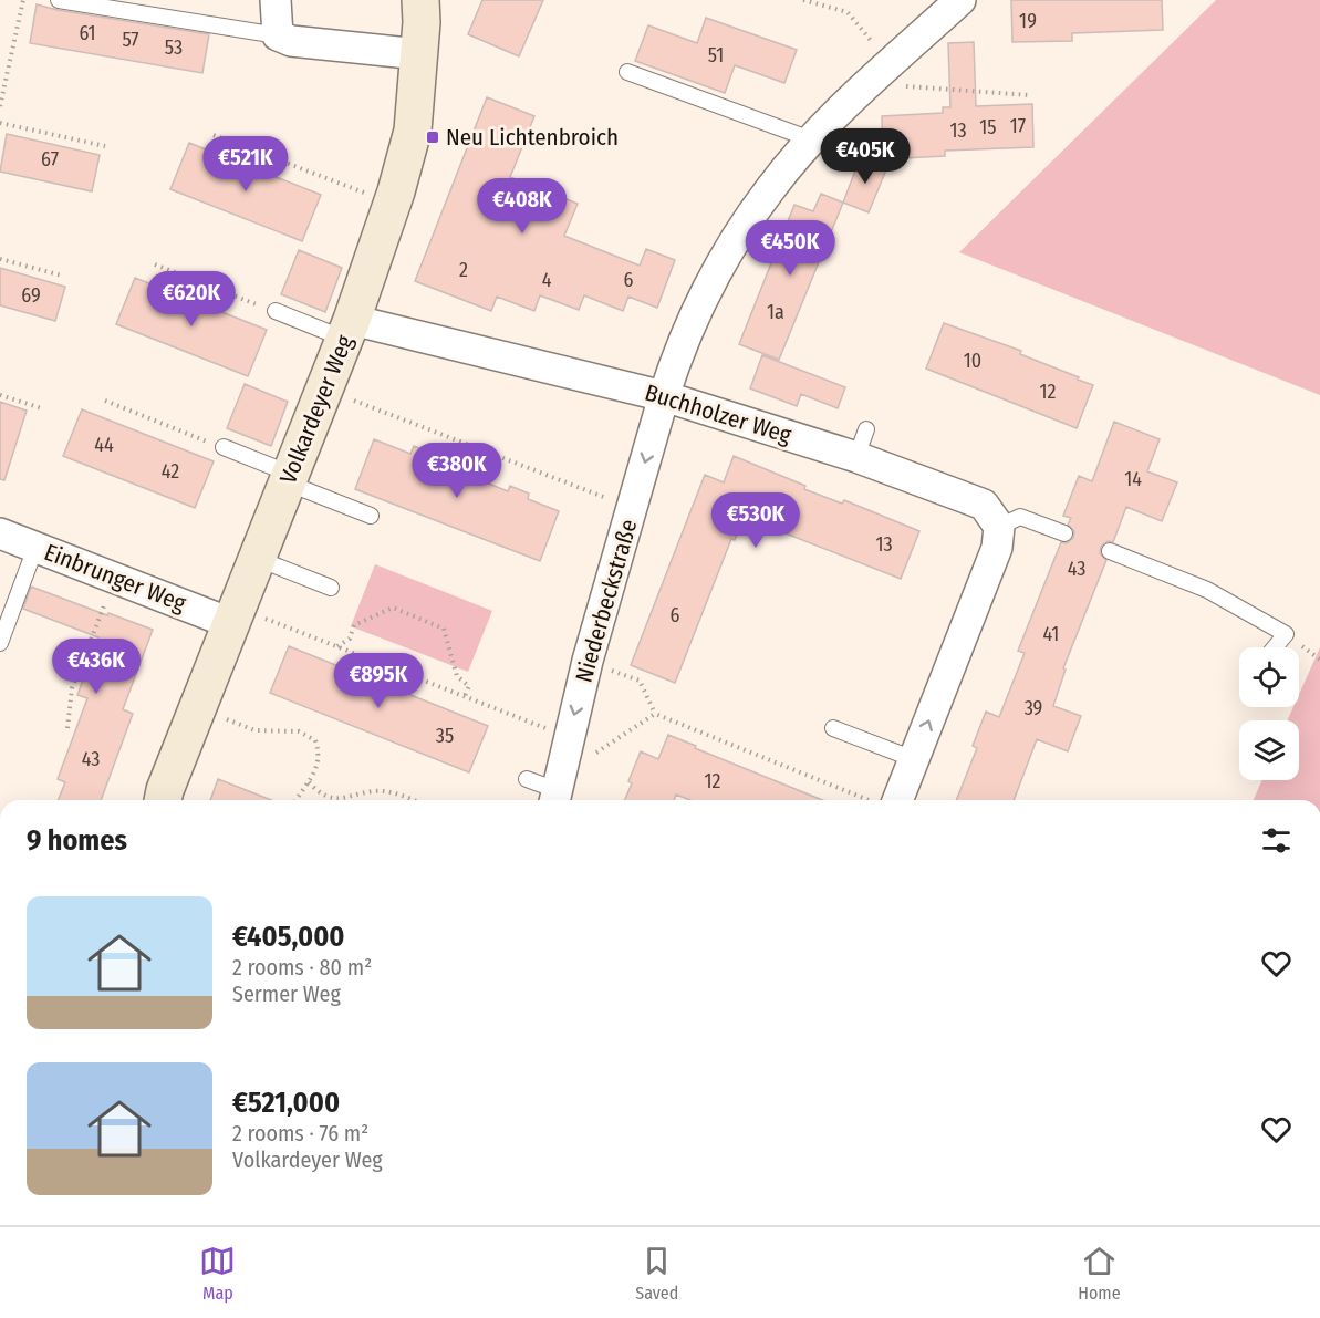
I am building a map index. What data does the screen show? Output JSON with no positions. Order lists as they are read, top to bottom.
{
  "streets": {
    "street": [
      "Volkardeyer Weg",
      "Buchholzer Weg",
      "Einbrunger Weg",
      "Niederbeckstraße"
    ]
  },
  "crossings": [
    ["Volkardeyer Weg", "Buchholzer Weg"],
    ["Volkardeyer Weg", "Einbrunger Weg"],
    ["Buchholzer Weg", "Niederbeckstraße"]
  ],
  "places": {
    "transit": ["Neu Lichtenbroich"]
  },
  "house_numbers": [
    "19",
    "61",
    "57",
    "53",
    "51",
    "17",
    "15",
    "13",
    "67",
    "2",
    "4",
    "6",
    "69",
    "1a",
    "10",
    "12",
    "44",
    "42",
    "14",
    "13",
    "43",
    "6",
    "41",
    "39",
    "35",
    "43",
    "12"
  ],
  "page": {
    "price": [
      "€405K",
      "€521K",
      "€408K",
      "€450K",
      "€620K",
      "€380K",
      "€530K",
      "€436K",
      "€895K"
    ],
    "heading": "9 homes",
    "list": [
      {
        "name": "€405,000",
        "note": "2 rooms · 80 m² · Sermer Weg"
      },
      {
        "name": "€521,000",
        "note": "2 rooms · 76 m² · Volkardeyer Weg"
      }
    ],
    "tabs": ["Map", "Saved", "Home"]
  }
}
